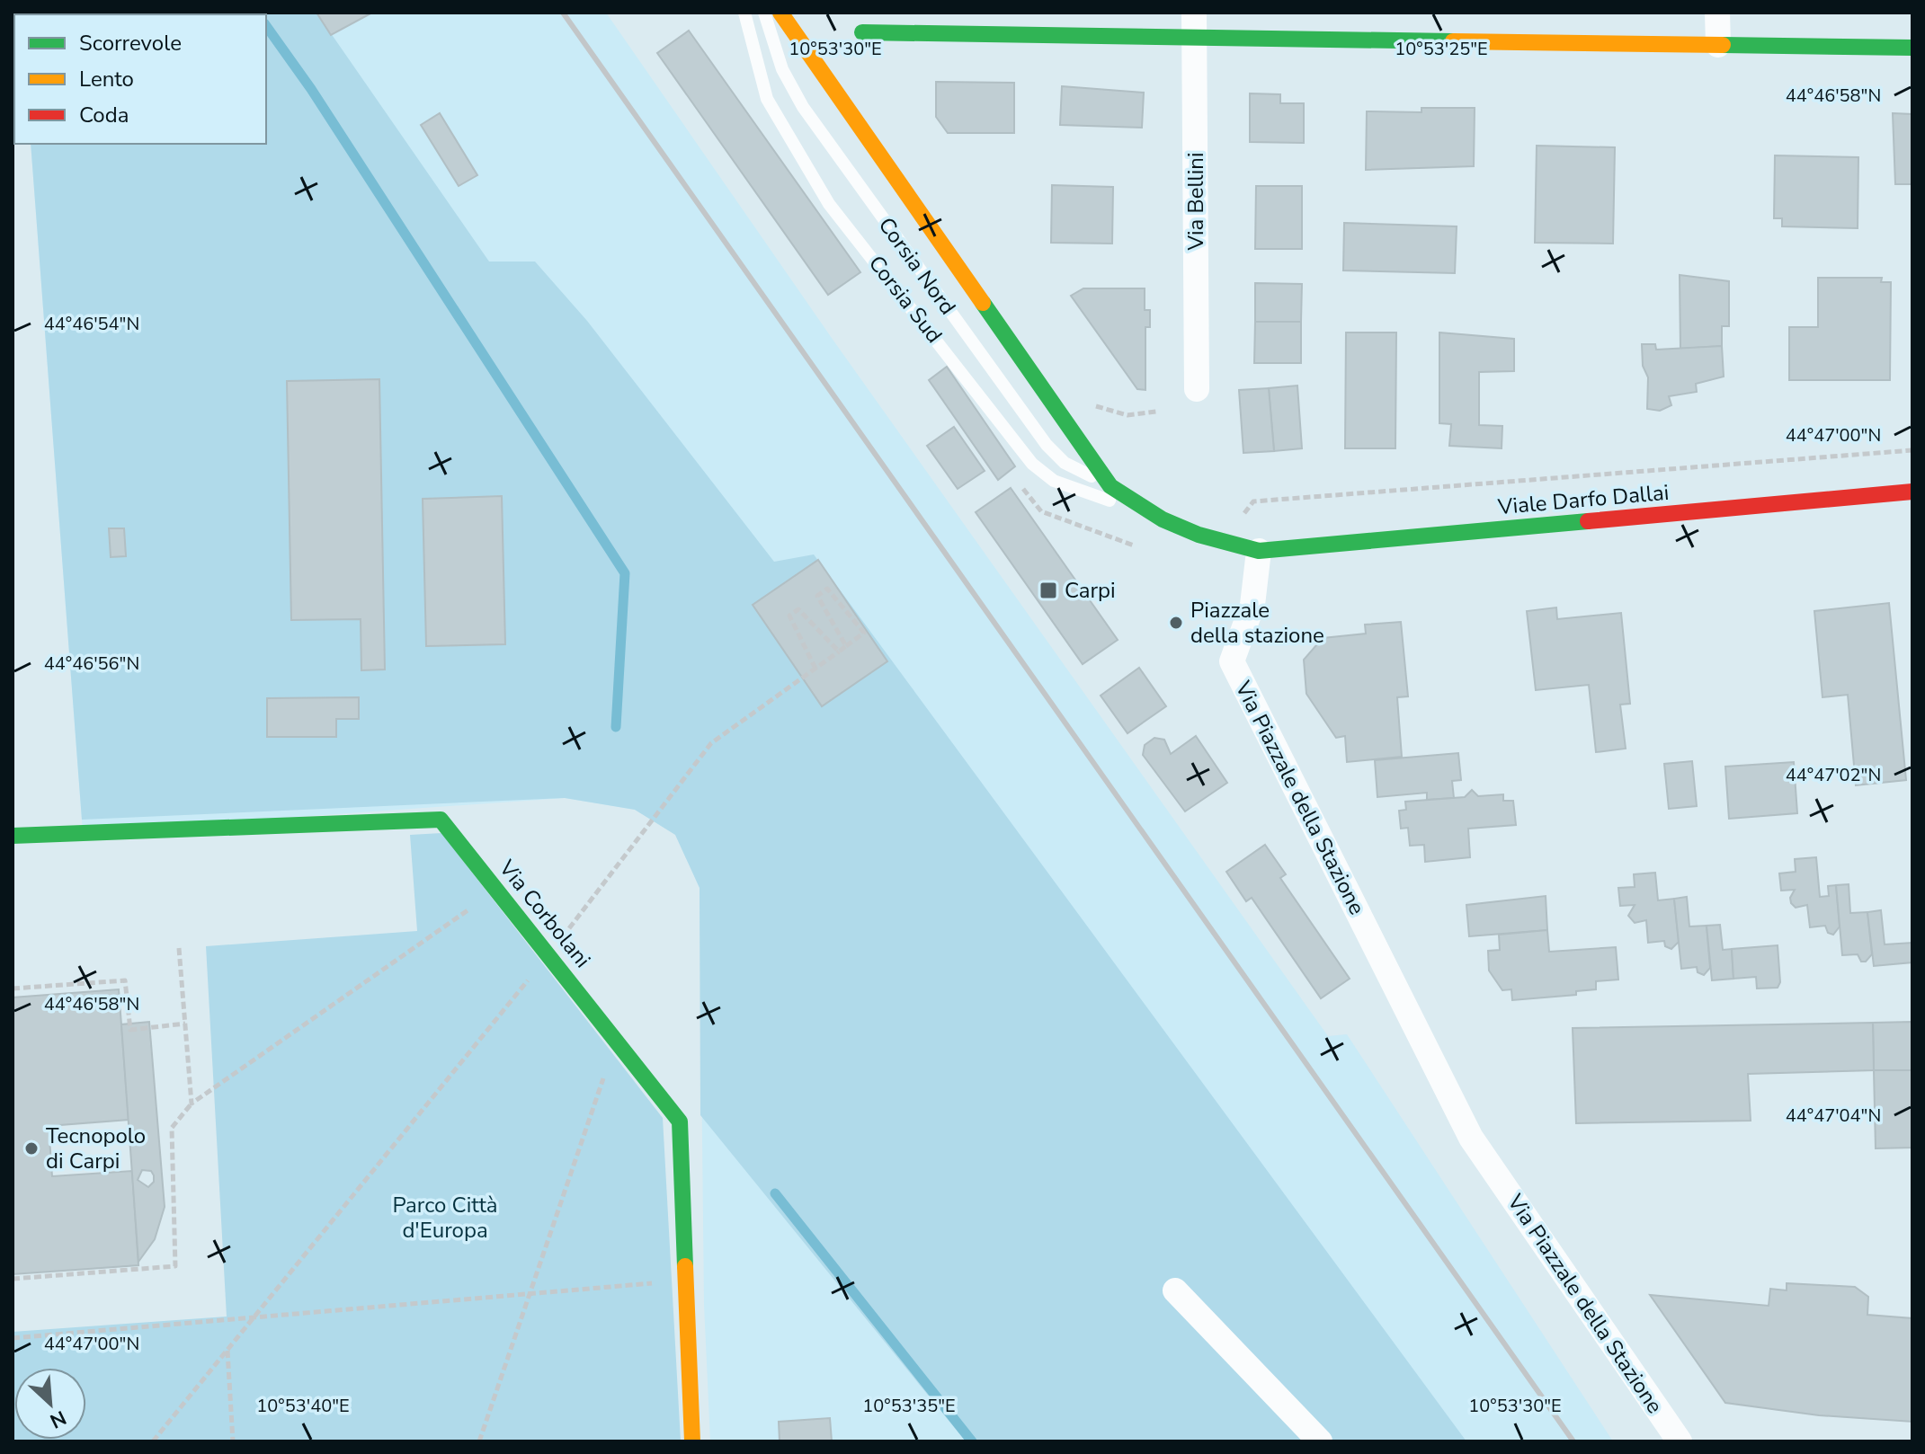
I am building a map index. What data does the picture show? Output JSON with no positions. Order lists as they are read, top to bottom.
{
  "streets": {
    "street": [
      "Via Bellini",
      "Viale Darfo Dallai",
      "Via Piazzale della Stazione",
      "Via Corbolani"
    ],
    "lane": ["Corsia Nord", "Corsia Sud"]
  },
  "crossings": [
    ["Viale Darfo Dallai", "Via Piazzale della Stazione"]
  ],
  "parks": ["Parco Città d'Europa"],
  "places": {
    "transit": ["Carpi"],
    "other": ["Piazzale della stazione", "Tecnopolo di Carpi"]
  },
  "legend": ["Scorrevole", "Lento", "Coda"],
  "north": "bottom right",
  "coordinates": [
    "10°53'30\"E",
    "10°53'25\"E",
    "44°46'58\"N",
    "44°46'54\"N",
    "44°47'00\"N",
    "44°46'56\"N",
    "44°47'02\"N",
    "44°47'04\"N",
    "10°53'40\"E",
    "10°53'35\"E"
  ]
}
